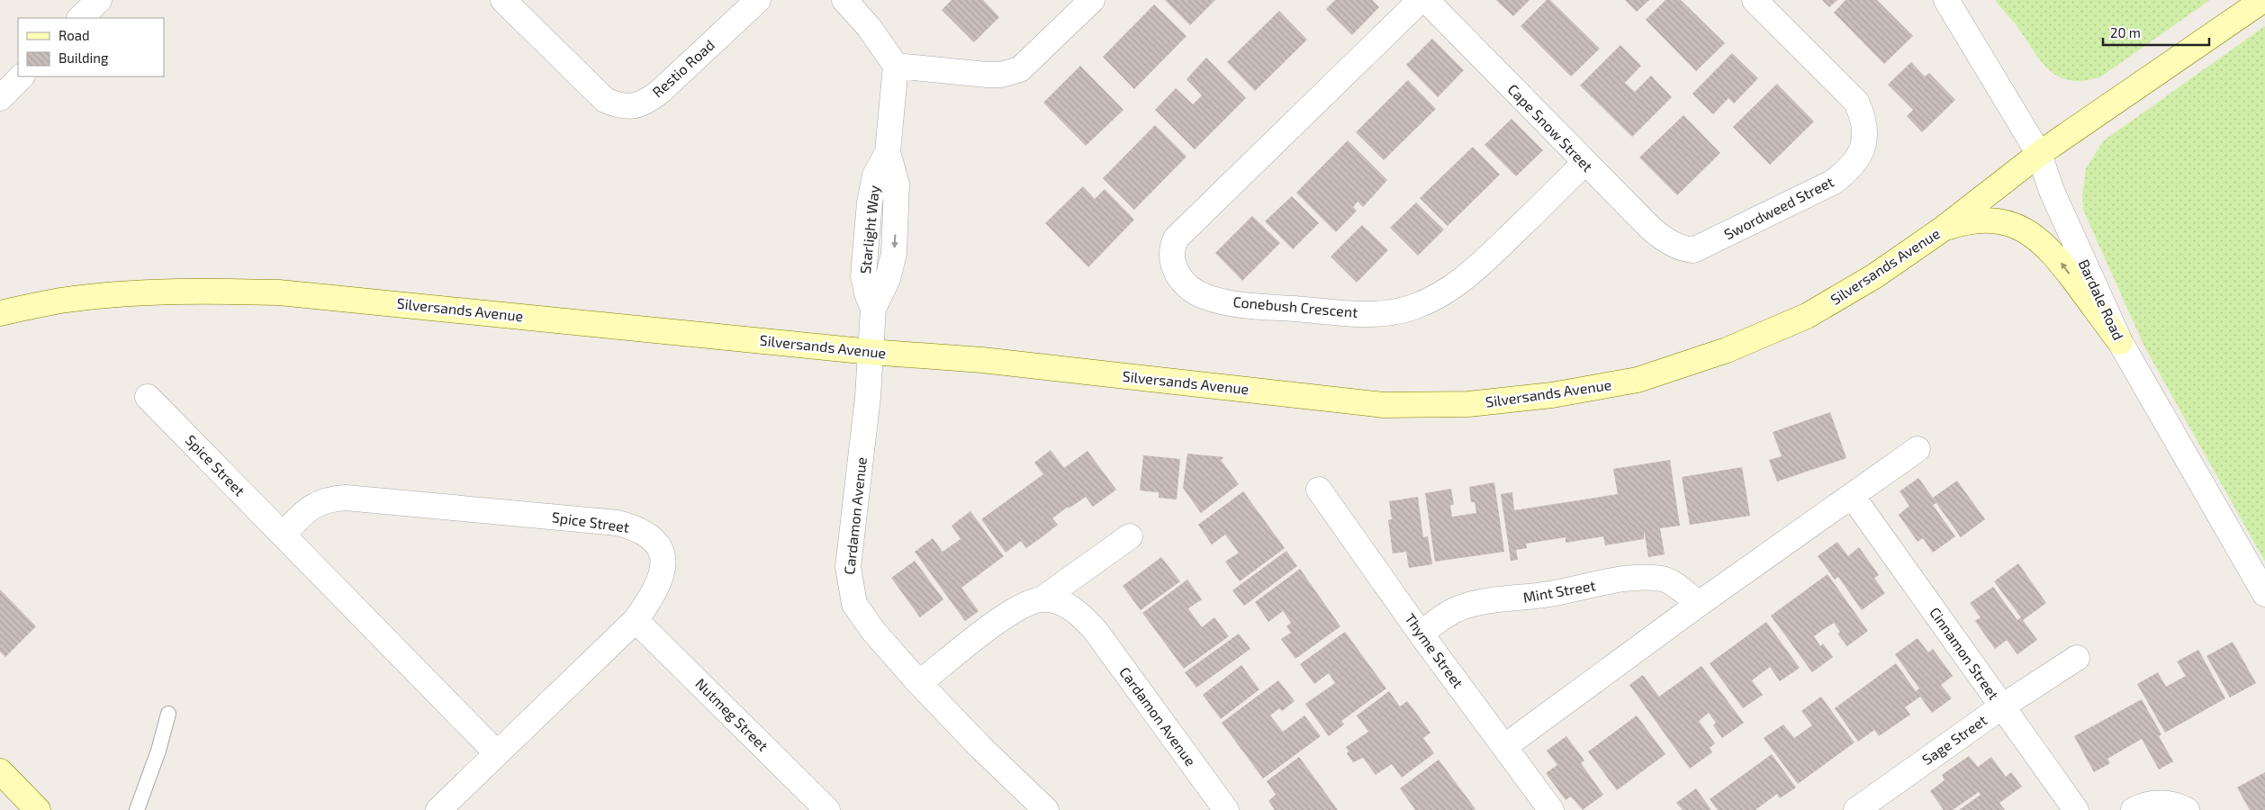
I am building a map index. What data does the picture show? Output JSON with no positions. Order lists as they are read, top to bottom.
{
  "streets": {
    "street": [
      "Restio Road",
      "Cape Snow Street",
      "Swordweed Street",
      "Starlight Way",
      "Silversands Avenue",
      "Bardale Road",
      "Conebush Crescent",
      "Spice Street",
      "Cardamon Avenue",
      "Mint Street",
      "Thyme Street",
      "Cinnamon Street",
      "Nutmeg Street",
      "Sage Street"
    ]
  },
  "crossings": [
    ["Cape Snow Street", "Swordweed Street"],
    ["Cape Snow Street", "Conebush Crescent"],
    ["Starlight Way", "Silversands Avenue"],
    ["Starlight Way", "Cardamon Avenue"],
    ["Silversands Avenue", "Bardale Road"],
    ["Silversands Avenue", "Cardamon Avenue"],
    ["Spice Street", "Nutmeg Street"],
    ["Mint Street", "Thyme Street"],
    ["Cinnamon Street", "Sage Street"]
  ],
  "legend": ["Road", "Building"],
  "scale_bar": "20 m"
}
